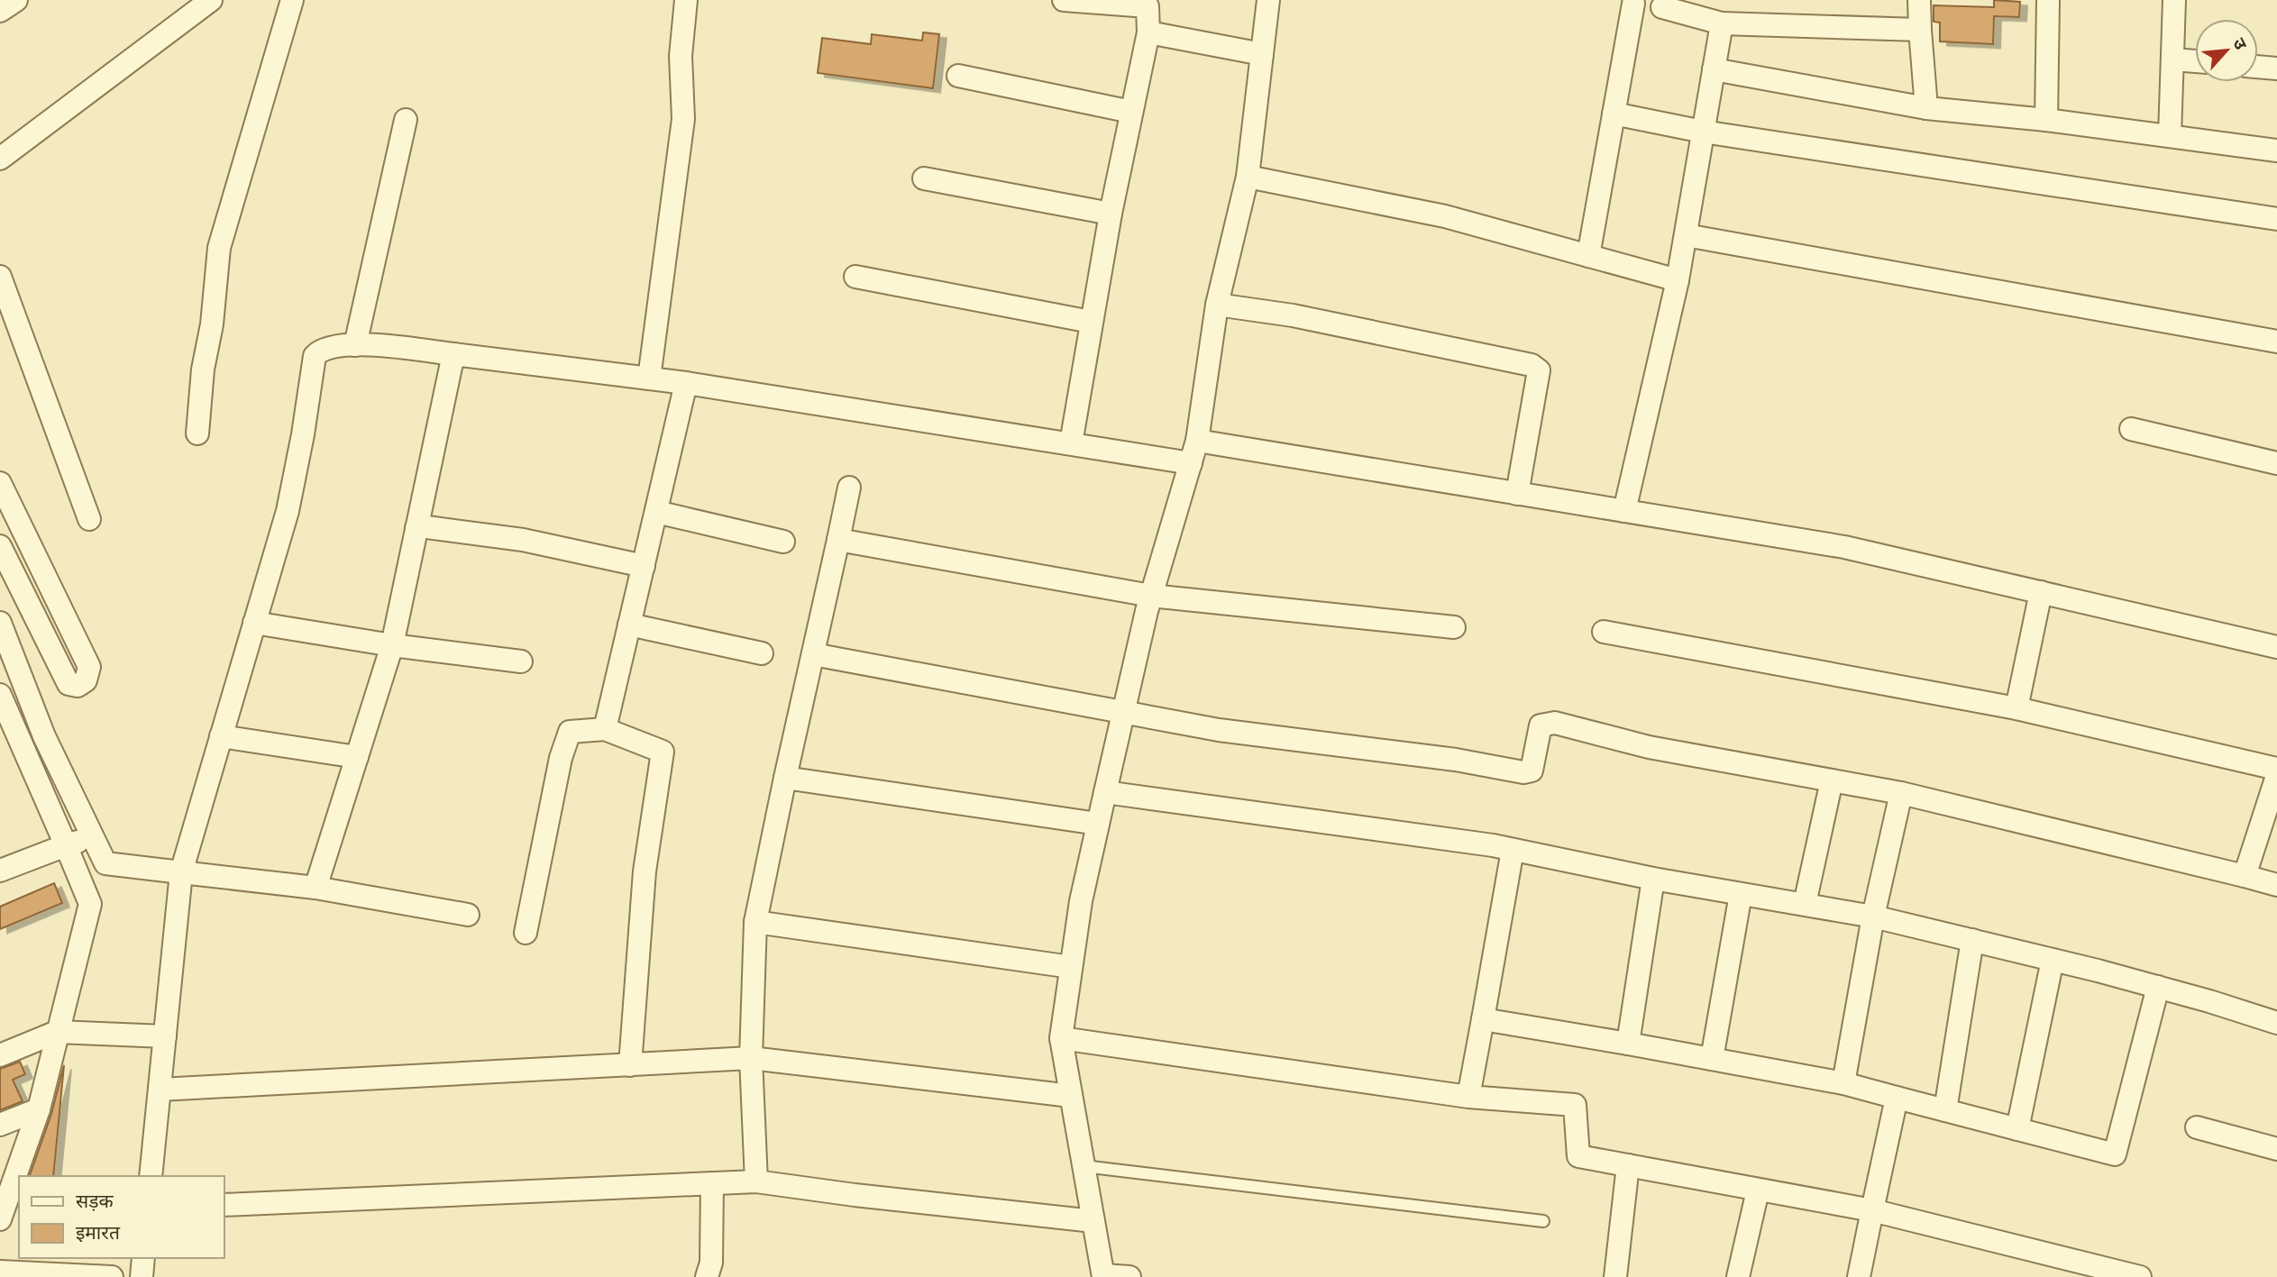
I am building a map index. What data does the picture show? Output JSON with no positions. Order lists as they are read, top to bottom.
{
  "legend": ["सड़क", "इमारत"],
  "north": "top right"
}
